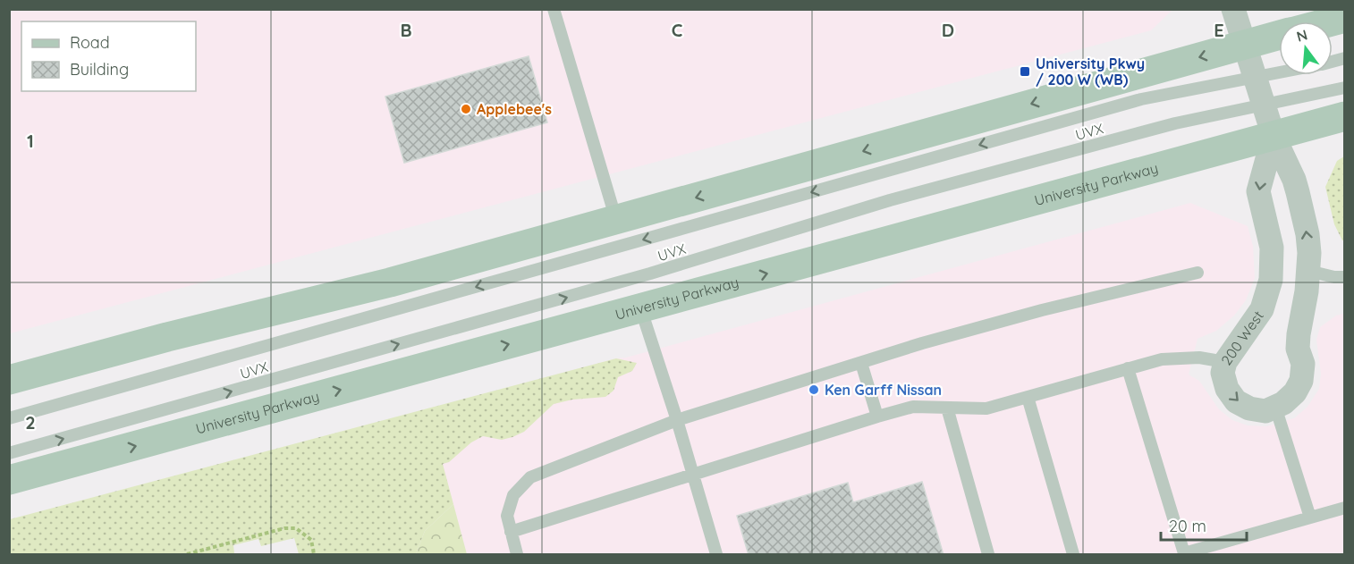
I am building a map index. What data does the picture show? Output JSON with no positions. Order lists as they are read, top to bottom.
{
  "streets": {
    "main road": ["University Parkway"],
    "street": ["200 West"],
    "lane": ["UVX"]
  },
  "crossings": [
    ["University Parkway", "200 West"]
  ],
  "places": {
    "transit": ["University Pkwy / 200 W (WB)"],
    "other": ["Applebee's", "Ken Garff Nissan"]
  },
  "legend": ["Road", "Building"],
  "scale_bar": "20 m",
  "north": "top",
  "grid": {
    "columns": [
      "B",
      "C",
      "D",
      "E"
    ],
    "rows": ["1", "2"]
  }
}
